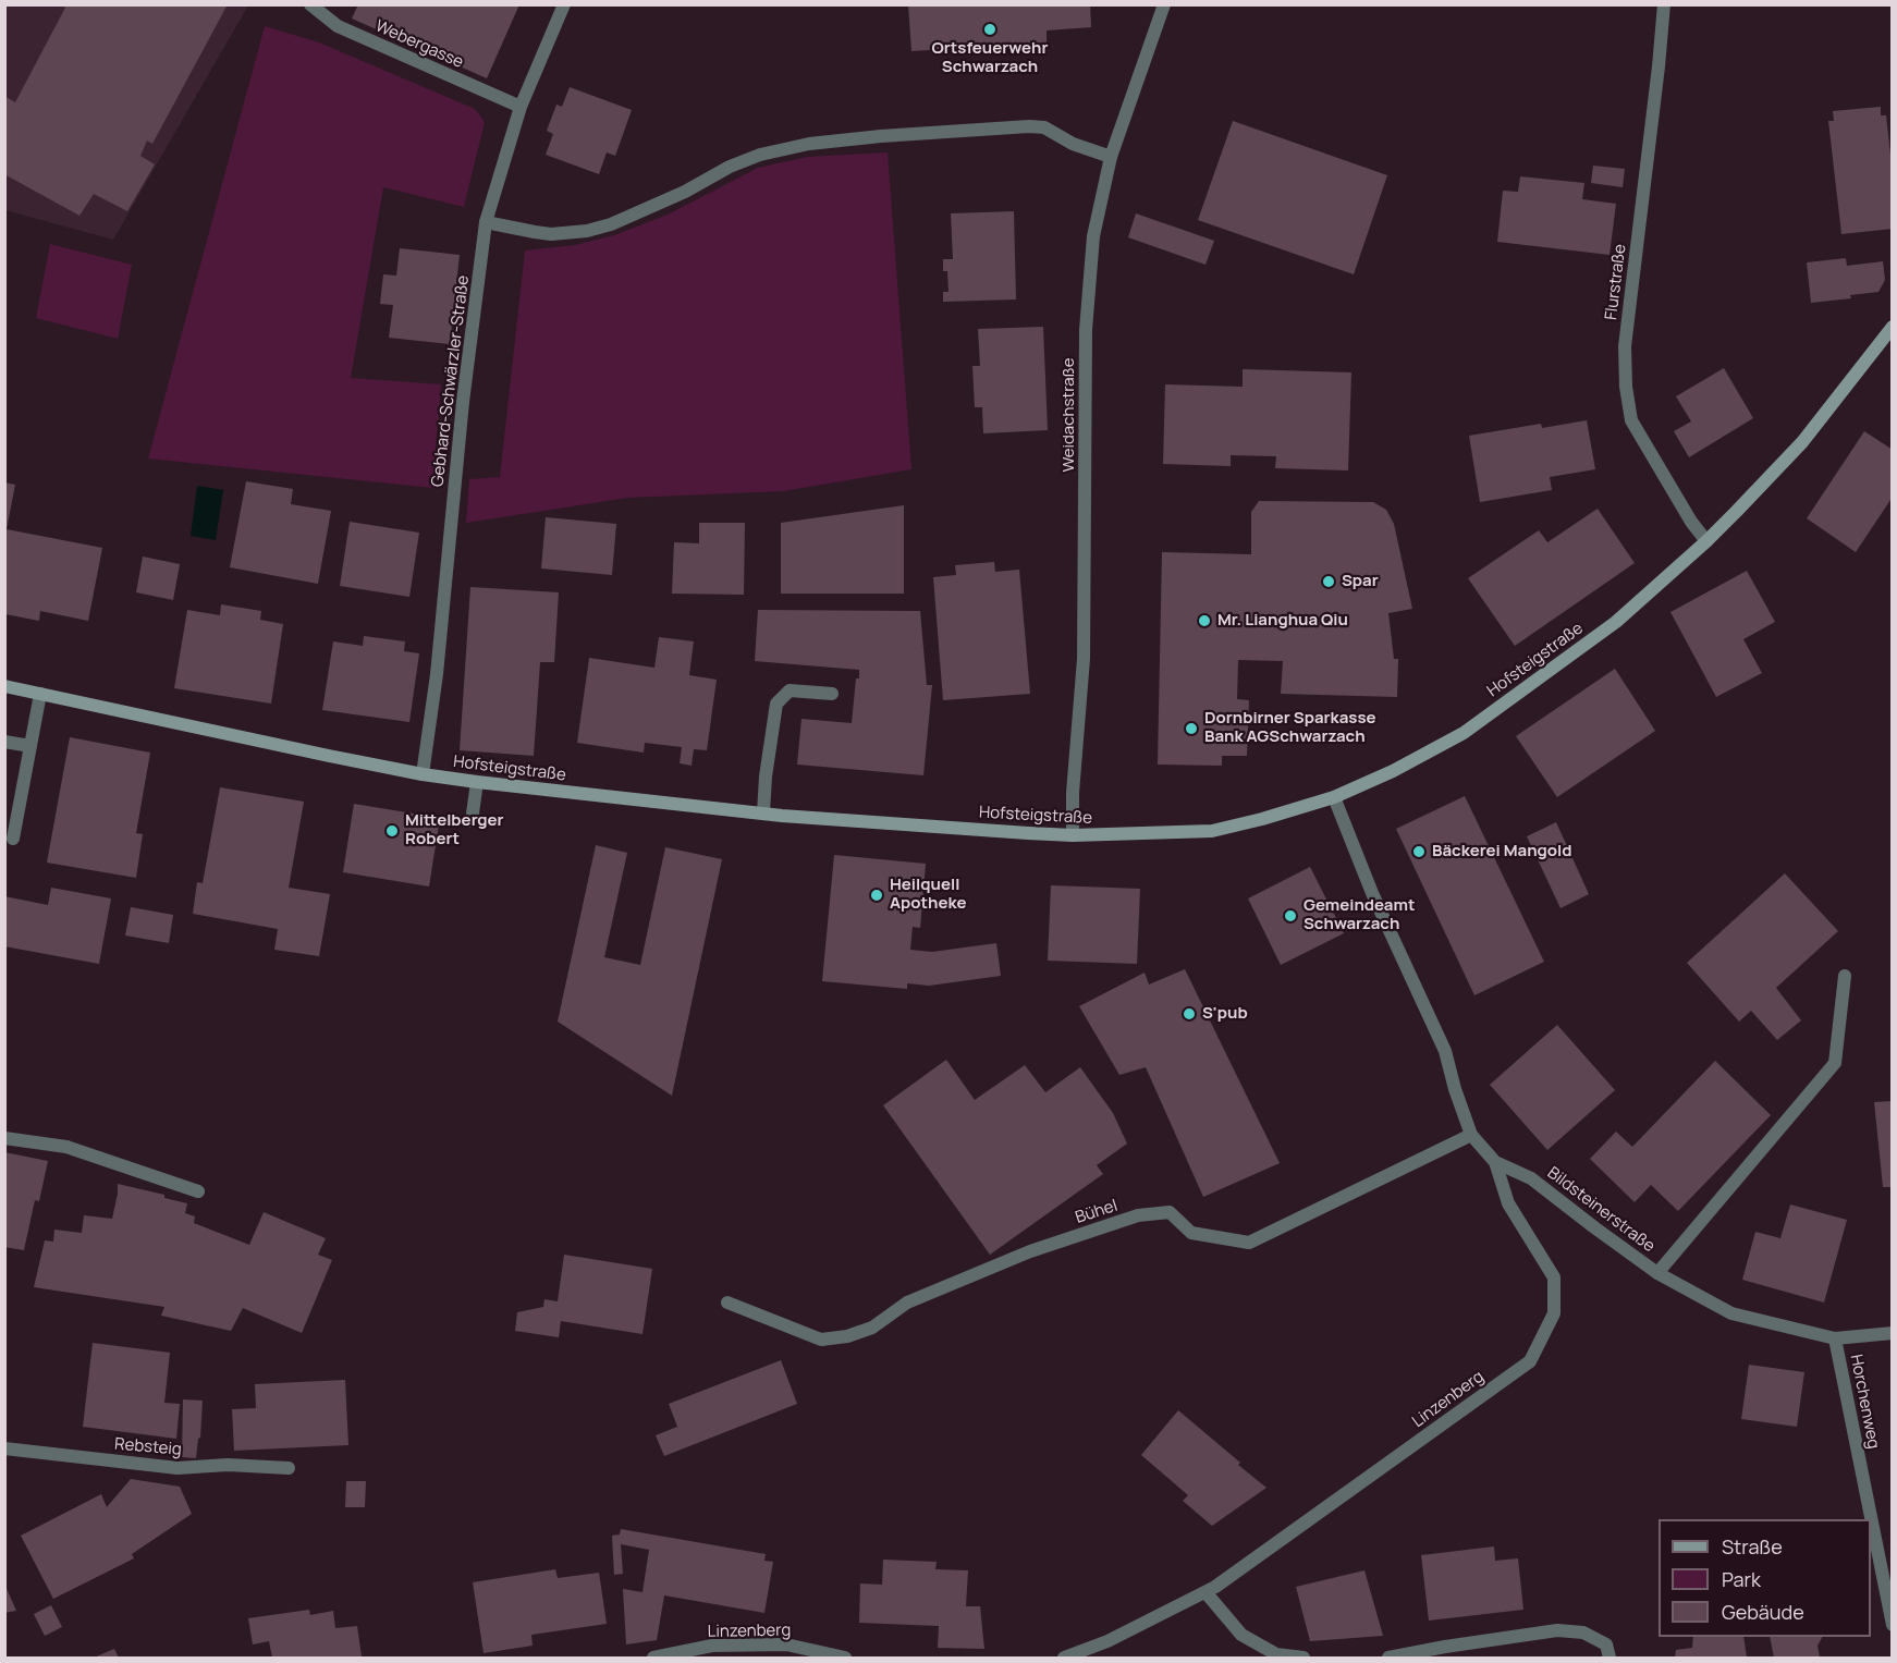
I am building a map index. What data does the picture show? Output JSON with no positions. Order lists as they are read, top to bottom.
{
  "streets": {
    "main road": ["Hofsteigstraße"],
    "street": [
      "Webergasse",
      "Flurstraße",
      "Gebhard-Schwärzler-Straße",
      "Weidachstraße",
      "Bildsteinerstraße",
      "Bühel",
      "Linzenberg",
      "Horchenweg",
      "Rebsteig"
    ]
  },
  "crossings": [
    ["Webergasse", "Gebhard-Schwärzler-Straße"],
    ["Flurstraße", "Hofsteigstraße"],
    ["Gebhard-Schwärzler-Straße", "Hofsteigstraße"],
    ["Weidachstraße", "Hofsteigstraße"],
    ["Hofsteigstraße", "Bildsteinerstraße"],
    ["Bildsteinerstraße", "Bühel"],
    ["Bildsteinerstraße", "Linzenberg"],
    ["Bildsteinerstraße", "Horchenweg"]
  ],
  "places": [
    "Ortsfeuerwehr Schwarzach",
    "Spar",
    "Mr. Lianghua Qiu",
    "Dornbirner Sparkasse Bank AGSchwarzach",
    "Mittelberger Robert",
    "Bäckerei Mangold",
    "Heilquell Apotheke",
    "Gemeindeamt Schwarzach",
    "S'pub"
  ],
  "legend": ["Straße", "Park", "Gebäude"]
}
